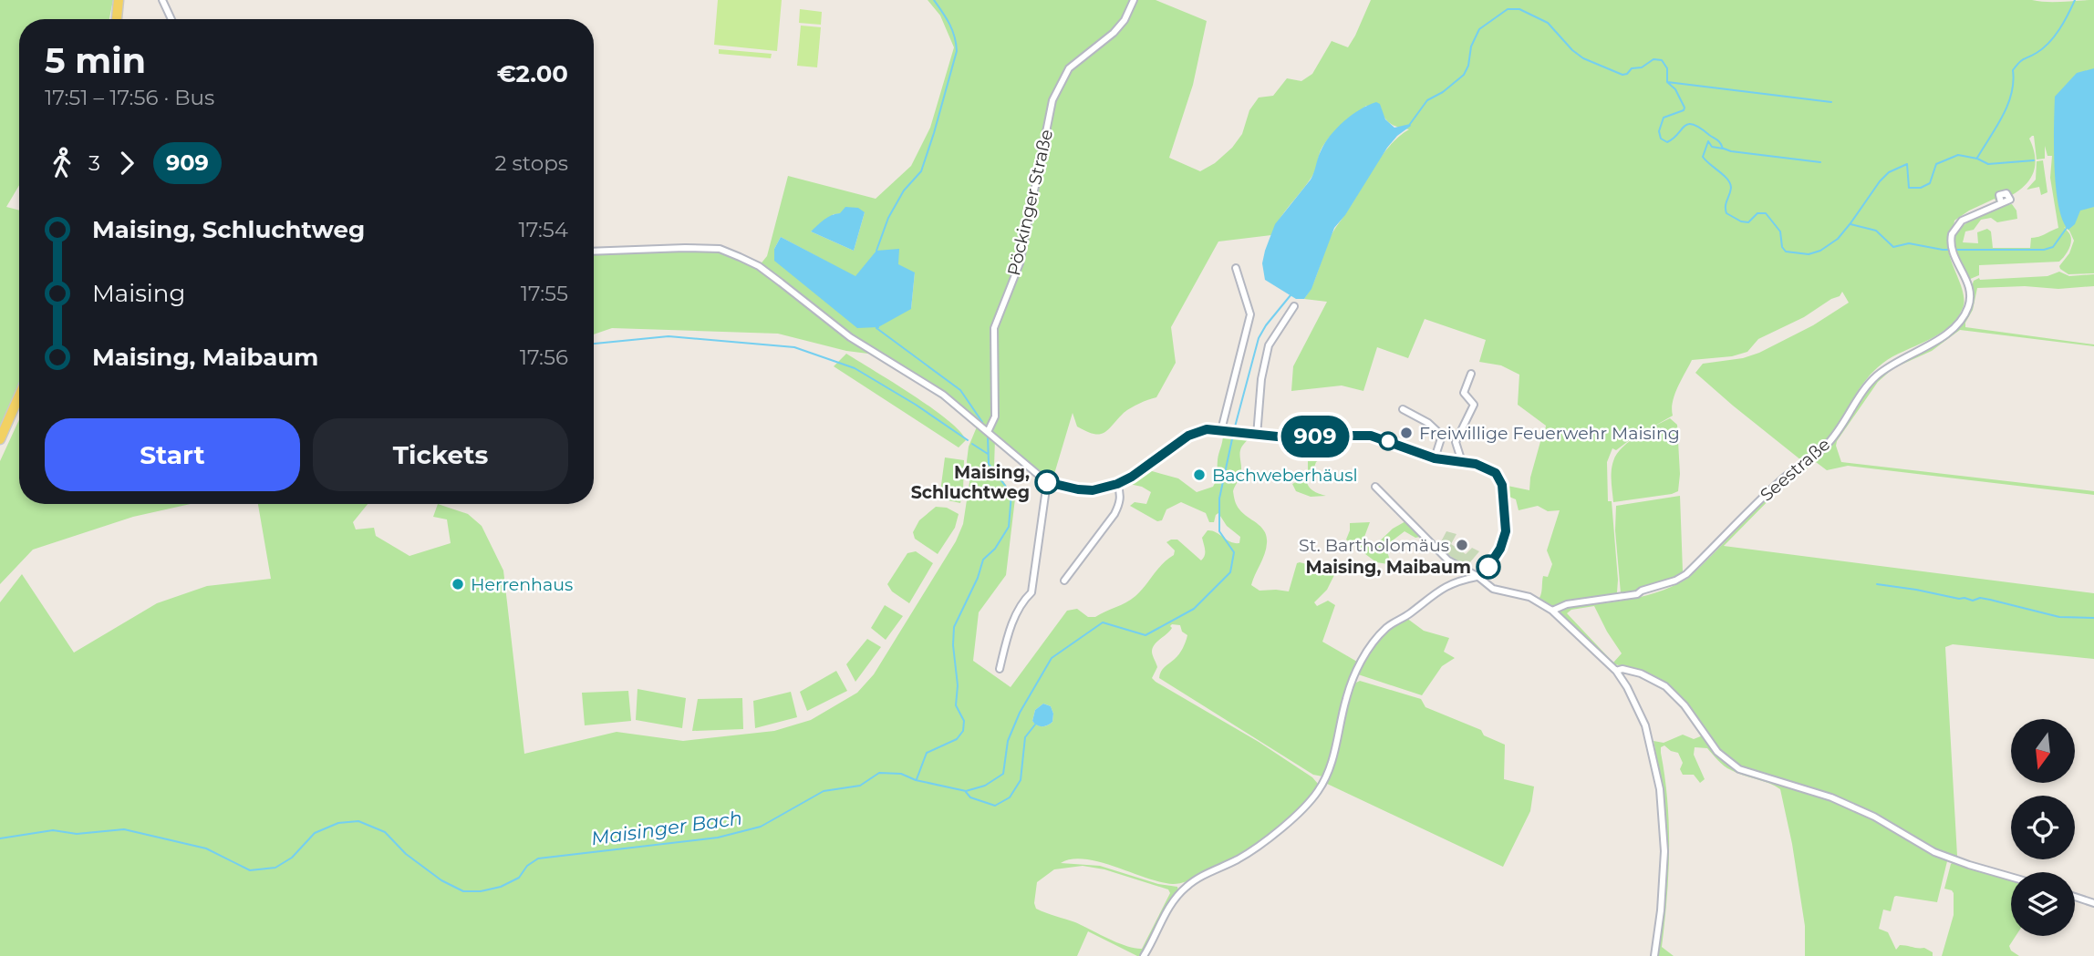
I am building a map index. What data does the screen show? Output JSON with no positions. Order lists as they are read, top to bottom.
{
  "streets": {
    "street": ["Pöckinger Straße", "Seestraße"]
  },
  "water": ["Maisinger Bach"],
  "places": [
    "Freiwillige Feuerwehr Maising",
    "Bachweberhäusl",
    "Maising, Schluchtweg",
    "St. Bartholomäus",
    "Maising, Maibaum",
    "Herrenhaus"
  ],
  "lines": ["bus line 909"],
  "north": "bottom",
  "page": {
    "on_map": "909",
    "heading": ["5 min", "17:51 – 17:56 · Bus", "€2.00"],
    "legs": ["3", "909", "2 stops"],
    "list": [
      {
        "name": "Maising, Schluchtweg",
        "value": "17:54"
      },
      {
        "name": "Maising",
        "value": "17:55"
      },
      {
        "name": "Maising, Maibaum",
        "value": "17:56"
      }
    ],
    "buttons": ["Start", "Tickets"]
  }
}
